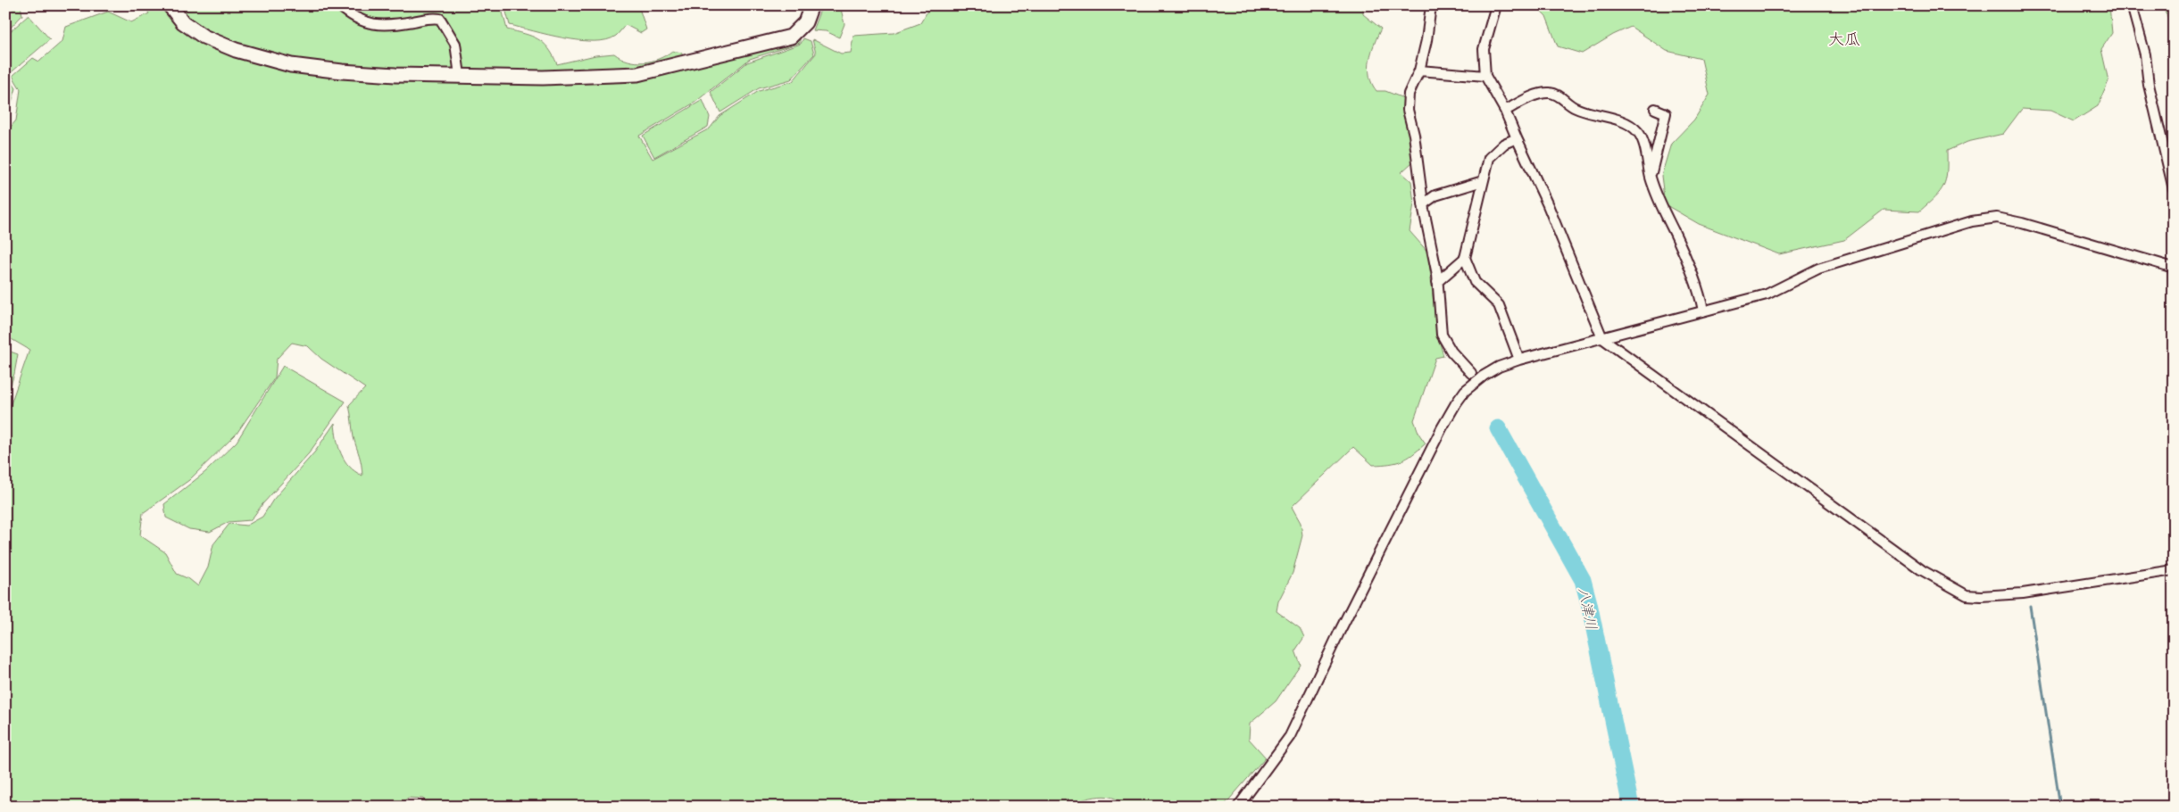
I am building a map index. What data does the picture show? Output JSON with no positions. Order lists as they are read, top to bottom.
{
  "districts": ["大瓜"],
  "water": ["八津川"]
}
